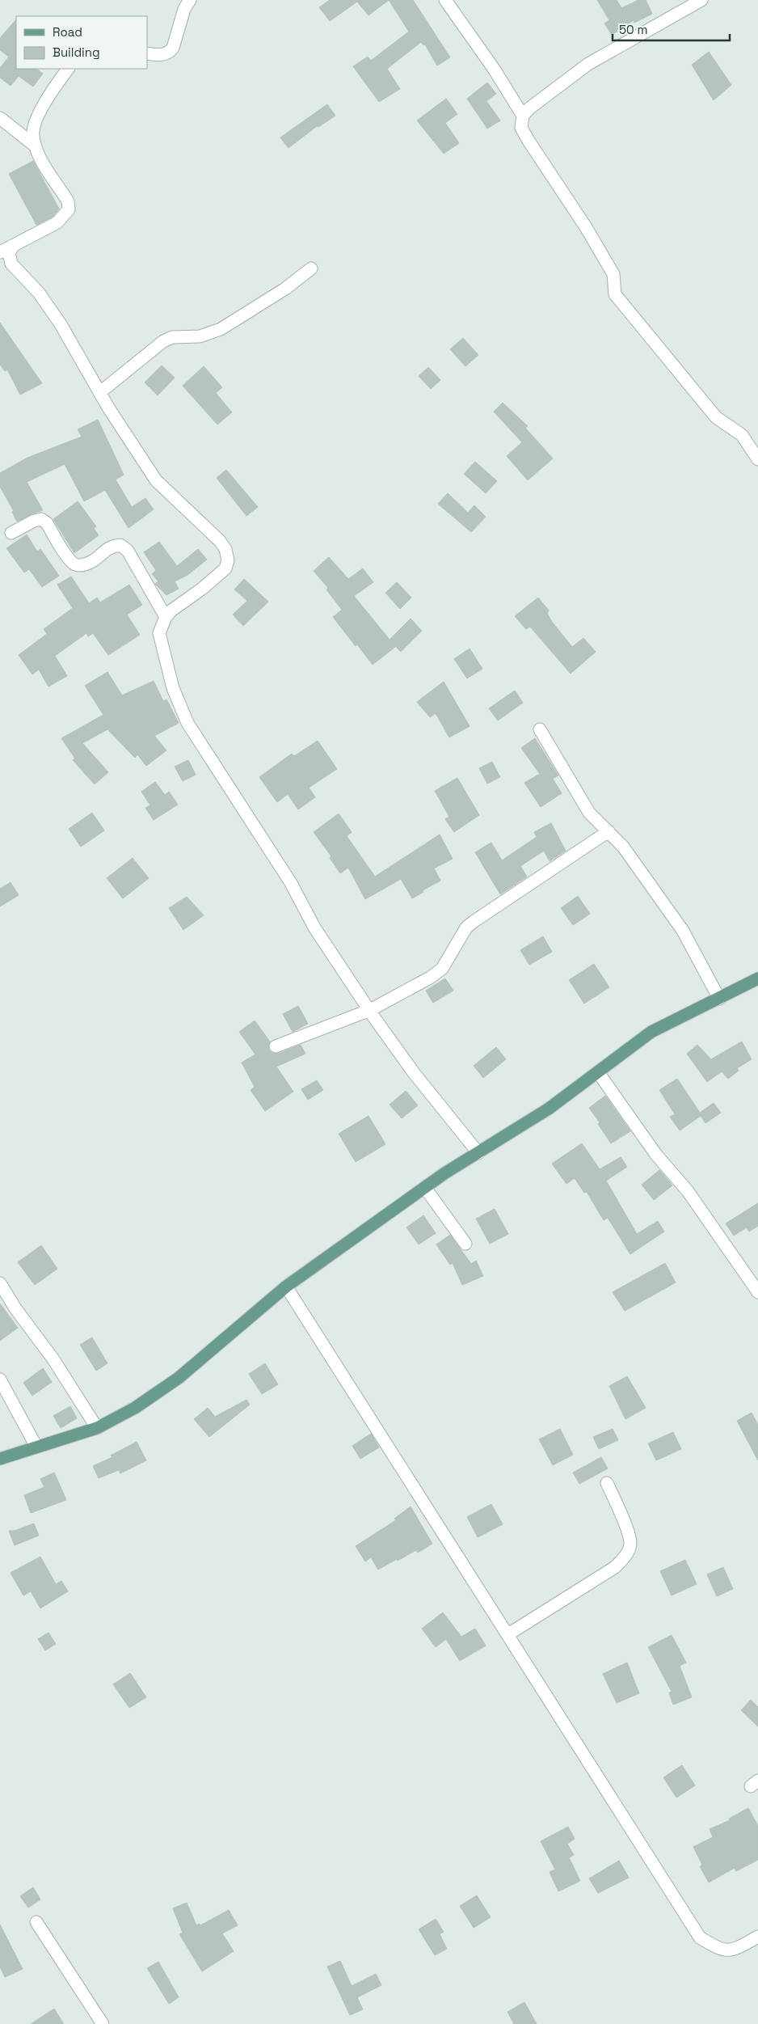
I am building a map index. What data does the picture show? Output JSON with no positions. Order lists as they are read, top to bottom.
{
  "legend": ["Road", "Building"],
  "scale_bar": "50 m"
}
